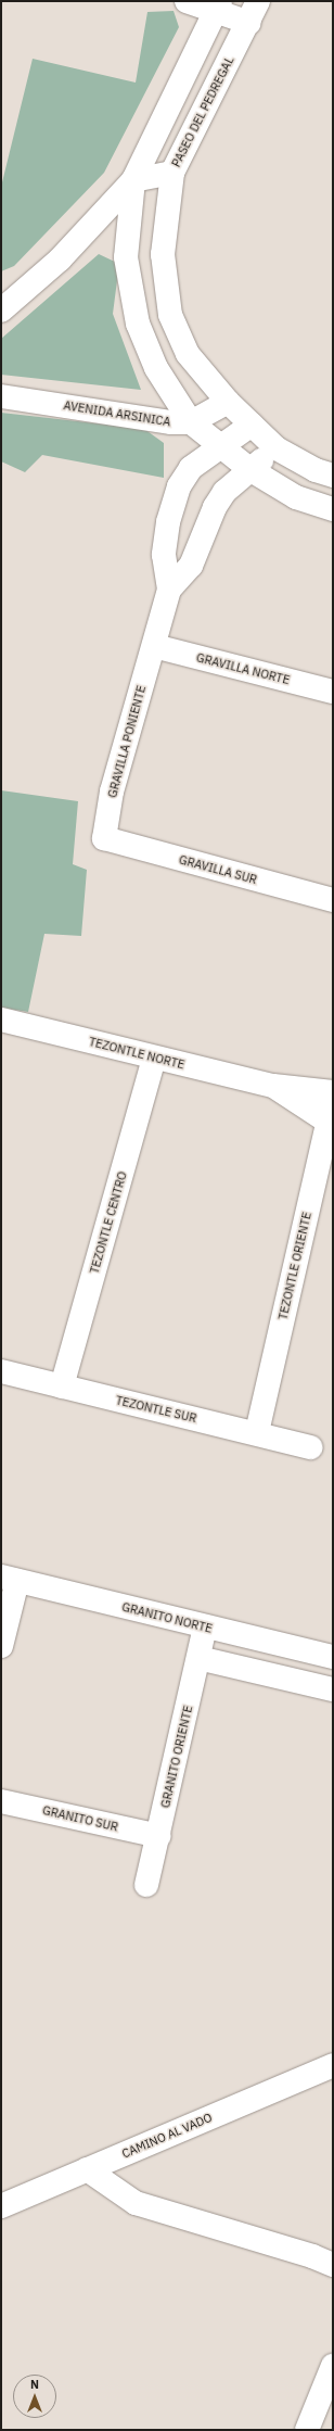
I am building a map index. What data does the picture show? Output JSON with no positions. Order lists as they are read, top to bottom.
{
  "streets": {
    "street": [
      "PASEO DEL PEDREGAL",
      "AVENIDA ARSINICA",
      "GRAVILLA NORTE",
      "GRAVILLA PONIENTE",
      "GRAVILLA SUR",
      "TEZONTLE NORTE",
      "TEZONTLE CENTRO",
      "TEZONTLE ORIENTE",
      "TEZONTLE SUR",
      "GRANITO NORTE",
      "GRANITO ORIENTE",
      "GRANITO SUR",
      "CAMINO AL VADO"
    ]
  },
  "crossings": [
    ["GRAVILLA NORTE", "GRAVILLA PONIENTE"],
    ["GRAVILLA PONIENTE", "GRAVILLA SUR"],
    ["TEZONTLE NORTE", "TEZONTLE CENTRO"],
    ["TEZONTLE NORTE", "TEZONTLE ORIENTE"],
    ["TEZONTLE CENTRO", "TEZONTLE SUR"],
    ["TEZONTLE ORIENTE", "TEZONTLE SUR"],
    ["GRANITO NORTE", "GRANITO ORIENTE"],
    ["GRANITO ORIENTE", "GRANITO SUR"]
  ],
  "north": "top"
}
